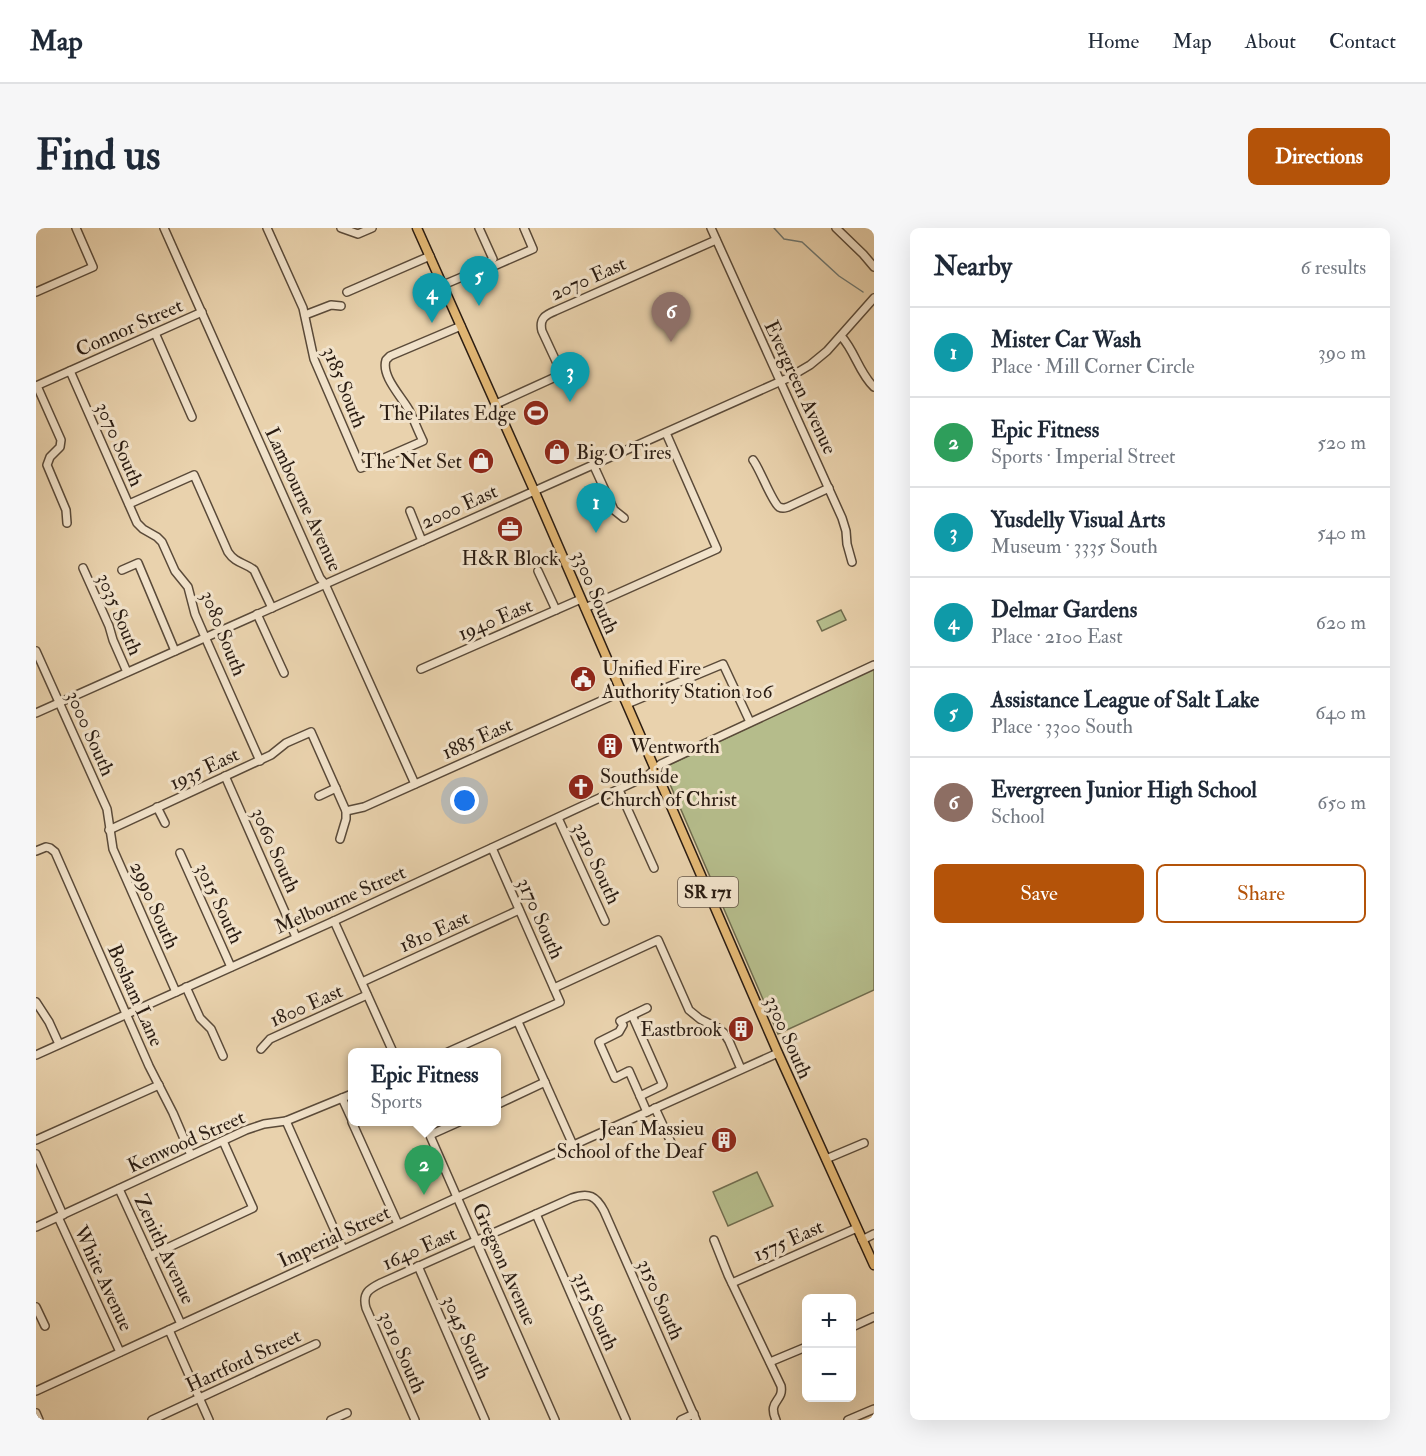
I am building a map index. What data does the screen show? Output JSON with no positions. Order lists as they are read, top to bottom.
{
  "streets": {
    "main road": ["3300 South", "SR 171"],
    "street": [
      "2070 East",
      "Connor Street",
      "3185 South",
      "Evergreen Avenue",
      "3070 South",
      "Lambourne Avenue",
      "2000 East",
      "3035 South",
      "1940 East",
      "3080 South",
      "3000 South",
      "1885 East",
      "1935 East",
      "3060 South",
      "3210 South",
      "Melbourne Street",
      "3015 South",
      "2990 South",
      "3170 South",
      "1810 East",
      "Bosham Lane",
      "1800 East",
      "Kenwood Street",
      "Imperial Street",
      "1575 East",
      "1640 East",
      "Zenith Avenue",
      "Gregson Avenue",
      "White Avenue",
      "3150 South",
      "3115 South",
      "3045 South",
      "3010 South",
      "Hartford Street"
    ]
  },
  "crossings": [
    ["2070 East", "Evergreen Avenue"],
    ["Connor Street", "3070 South"],
    ["Connor Street", "Lambourne Avenue"],
    ["3185 South", "3300 South"],
    ["Evergreen Avenue", "2000 East"],
    ["3070 South", "3080 South"],
    ["Lambourne Avenue", "2000 East"],
    ["Lambourne Avenue", "1885 East"],
    ["2000 East", "3300 South"],
    ["2000 East", "3035 South"],
    ["2000 East", "1940 East"],
    ["2000 East", "3080 South"],
    ["2000 East", "3000 South"],
    ["3300 South", "1940 East"],
    ["3300 South", "1885 East"],
    ["3300 South", "Melbourne Street"],
    ["3300 South", "Imperial Street"],
    ["3300 South", "1575 East"],
    ["3080 South", "1935 East"],
    ["3000 South", "1935 East"],
    ["3000 South", "2990 South"],
    ["1935 East", "3060 South"],
    ["1935 East", "2990 South"],
    ["3060 South", "Melbourne Street"],
    ["3210 South", "Melbourne Street"],
    ["Melbourne Street", "3015 South"],
    ["Melbourne Street", "2990 South"],
    ["Melbourne Street", "3170 South"],
    ["Melbourne Street", "Bosham Lane"],
    ["3170 South", "1810 East"],
    ["Bosham Lane", "Kenwood Street"],
    ["Kenwood Street", "Zenith Avenue"],
    ["Kenwood Street", "White Avenue"],
    ["Imperial Street", "Zenith Avenue"],
    ["Imperial Street", "Gregson Avenue"],
    ["Imperial Street", "White Avenue"],
    ["1640 East", "Gregson Avenue"],
    ["1640 East", "3150 South"],
    ["1640 East", "3115 South"],
    ["1640 East", "3045 South"],
    ["1640 East", "3010 South"],
    ["Zenith Avenue", "Hartford Street"]
  ],
  "places": {
    "sports": ["The Pilates Edge"],
    "shop": ["Big O Tires", "The Net Set"],
    "office": ["H&R Block"],
    "public building": ["Unified Fire Authority Station 106"],
    "building": ["Wentworth", "Eastbrook", "Jean Massieu School of the Deaf"],
    "church": ["Southside Church of Christ"]
  },
  "page": {
    "header": "Map",
    "nav": [
      "Home",
      "Map",
      "About",
      "Contact"
    ],
    "buttons": [
      "Directions",
      ["Save", "Share"]
    ],
    "title": "Find us",
    "heading": ["Nearby", "6 results"],
    "pins": [
      "5",
      "4",
      "6",
      "3",
      "1",
      "2"
    ],
    "list": [
      {
        "mark": "1",
        "name": "Mister Car Wash",
        "note": "Place · Mill Corner Circle",
        "value": "390 m"
      },
      {
        "mark": "2",
        "name": "Epic Fitness",
        "note": "Sports · Imperial Street",
        "value": "520 m"
      },
      {
        "mark": "3",
        "name": "Yusdelly Visual Arts",
        "note": "Museum · 3335 South",
        "value": "540 m"
      },
      {
        "mark": "4",
        "name": "Delmar Gardens",
        "note": "Place · 2100 East",
        "value": "620 m"
      },
      {
        "mark": "5",
        "name": "Assistance League of Salt Lake",
        "note": "Place · 3300 South",
        "value": "640 m"
      },
      {
        "mark": "6",
        "name": "Evergreen Junior High School",
        "note": "School",
        "value": "650 m"
      }
    ],
    "popup": ["Epic Fitness", "Sports"],
    "map_buttons": ["+", "−"]
  }
}
